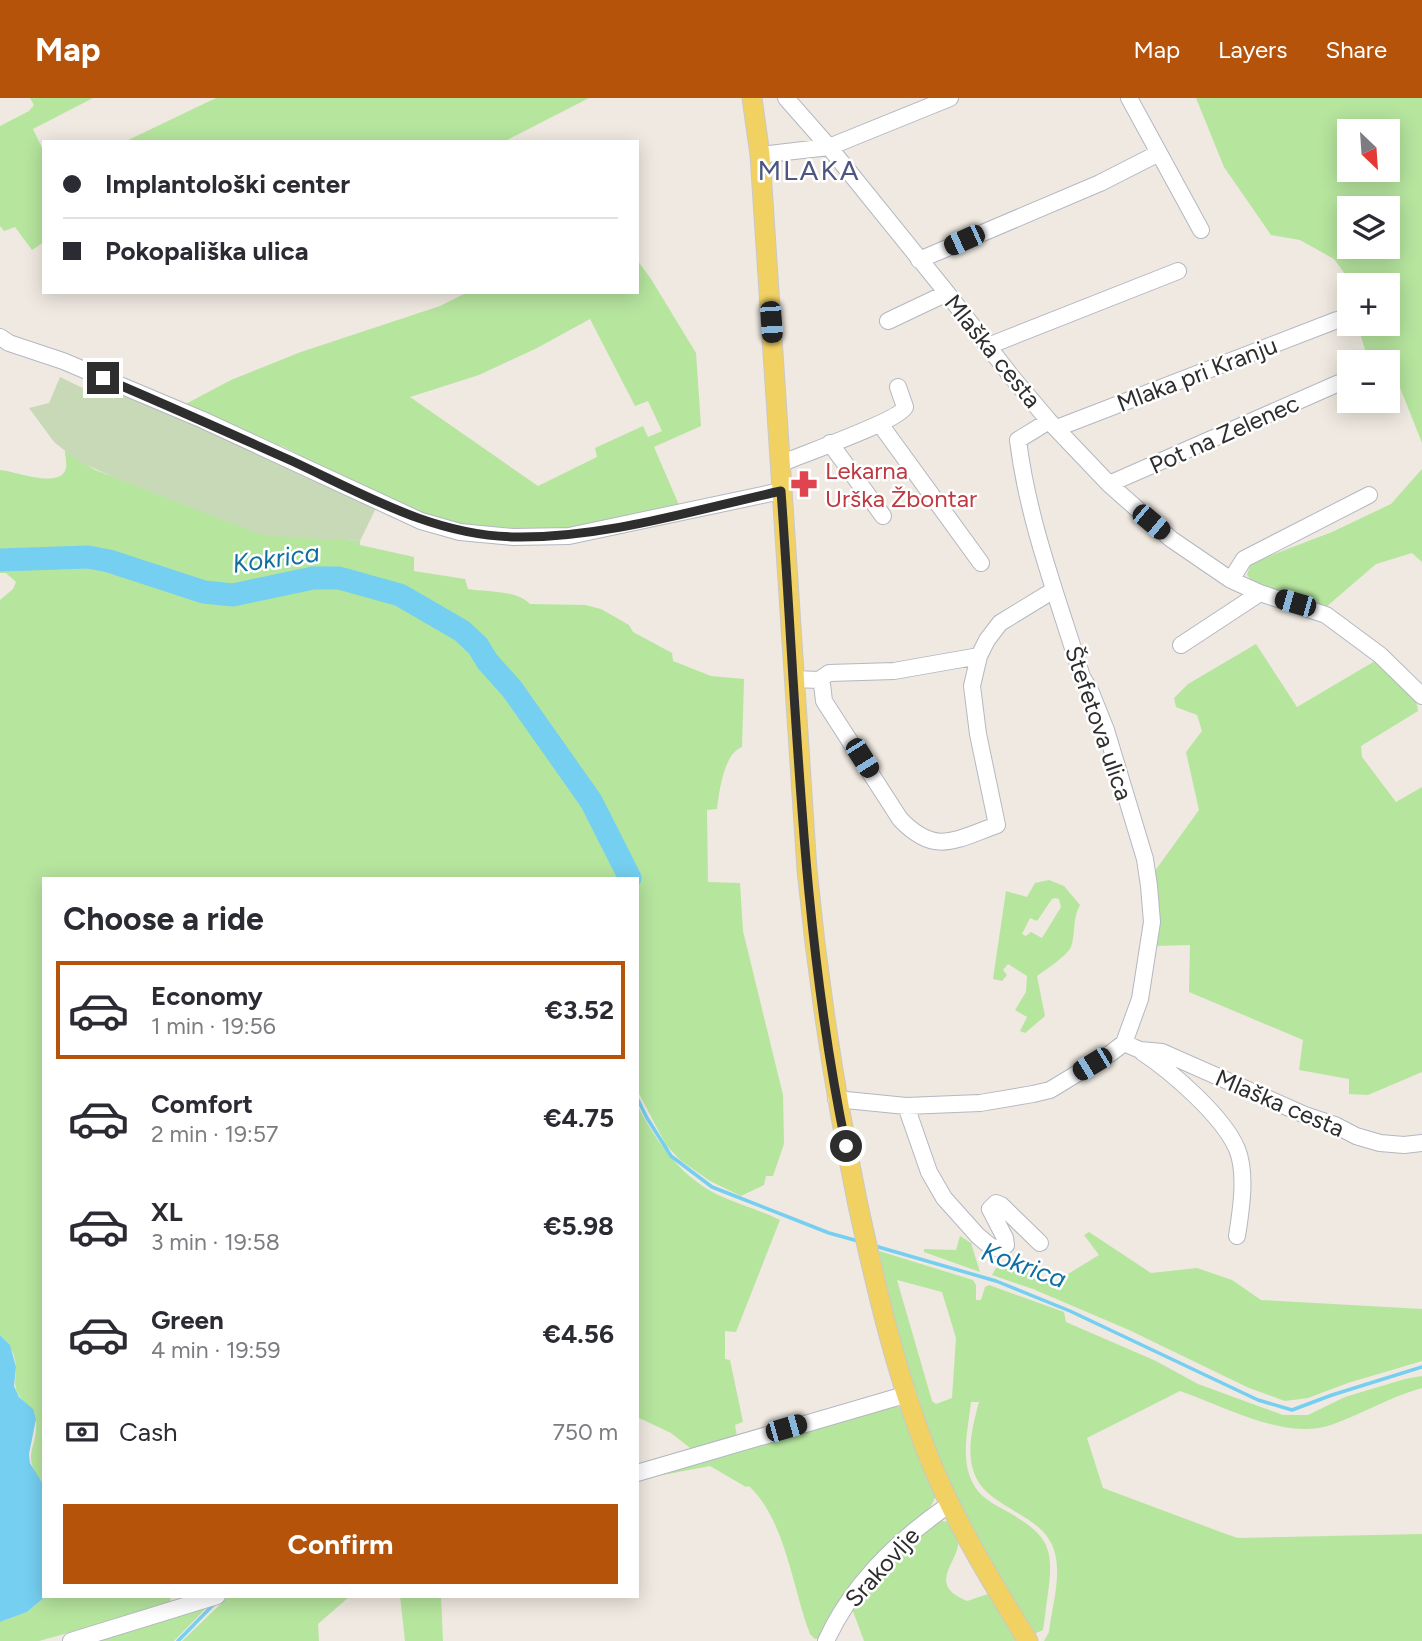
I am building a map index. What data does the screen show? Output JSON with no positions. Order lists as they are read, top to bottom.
{
  "streets": {
    "street": [
      "Mlaška cesta",
      "Mlaka pri Kranju",
      "Pot na Zelenec",
      "Štefetova ulica",
      "Srakovlje"
    ]
  },
  "crossings": [
    ["Mlaška cesta", "Mlaka pri Kranju"],
    ["Mlaška cesta", "Pot na Zelenec"],
    ["Mlaška cesta", "Štefetova ulica"],
    ["Mlaka pri Kranju", "Štefetova ulica"]
  ],
  "districts": ["MLAKA"],
  "water": ["Kokrica"],
  "places": {
    "pharmacy": ["Lekarna Urška Žbontar"]
  },
  "north": "bottom right",
  "page": {
    "header": "Map",
    "nav": ["Map", "Layers", "Share"],
    "map_buttons": ["+", "−"],
    "banner": ["Implantološki center", "Pokopališka ulica"],
    "heading": "Choose a ride",
    "list": [
      {
        "name": "Economy",
        "note": "1 min · 19:56",
        "value": "€3.52"
      },
      {
        "name": "Comfort",
        "note": "2 min · 19:57",
        "value": "€4.75"
      },
      {
        "name": "XL",
        "note": "3 min · 19:58",
        "value": "€5.98"
      },
      {
        "name": "Green",
        "note": "4 min · 19:59",
        "value": "€4.56"
      }
    ],
    "pay": ["Cash", "750 m"],
    "buttons": "Confirm"
  }
}
